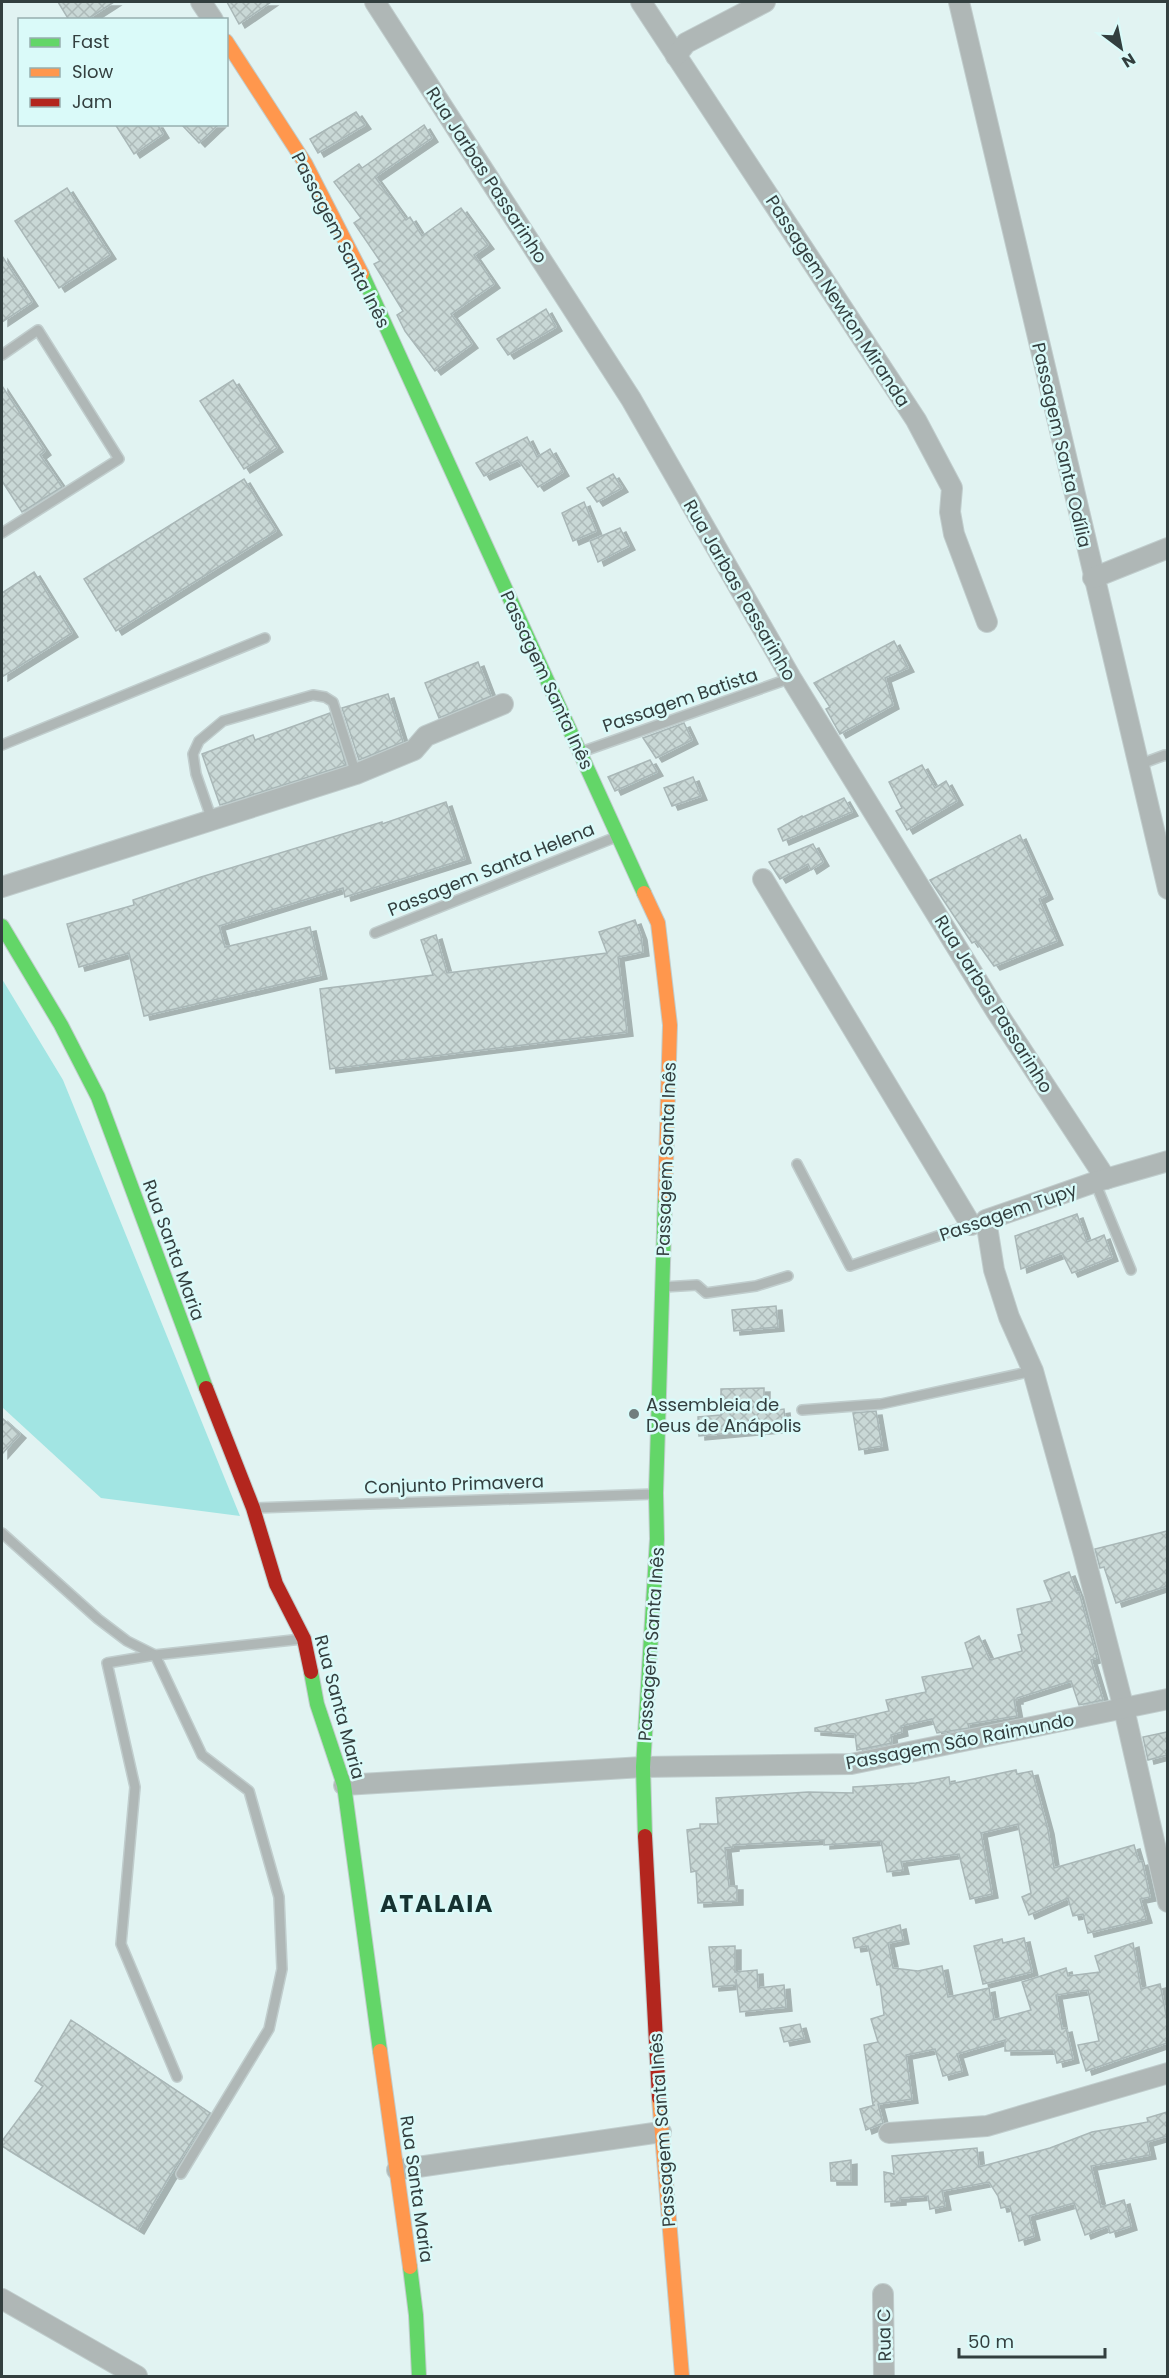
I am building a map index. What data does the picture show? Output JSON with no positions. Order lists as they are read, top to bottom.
{
  "streets": {
    "street": [
      "Rua Jarbas Passarinho",
      "Passagem Santa Inês",
      "Passagem Newton Miranda",
      "Passagem Santa Odília",
      "Passagem Tupy",
      "Rua Santa Maria",
      "Passagem São Raimundo",
      "Rua C"
    ],
    "lane": ["Passagem Batista", "Passagem Santa Helena", "Conjunto Primavera"]
  },
  "crossings": [
    ["Rua Jarbas Passarinho", "Passagem Batista"],
    ["Rua Jarbas Passarinho", "Passagem Tupy"],
    ["Passagem Santa Inês", "Passagem Batista"],
    ["Passagem Santa Inês", "Passagem Santa Helena"],
    ["Passagem Santa Inês", "Conjunto Primavera"],
    ["Passagem Santa Inês", "Passagem São Raimundo"],
    ["Rua Santa Maria", "Conjunto Primavera"],
    ["Rua Santa Maria", "Passagem São Raimundo"]
  ],
  "districts": ["ATALAIA"],
  "places": ["Assembleia de Deus de Anápolis"],
  "legend": ["Fast", "Slow", "Jam"],
  "scale_bar": "50 m",
  "north": "bottom right"
}
